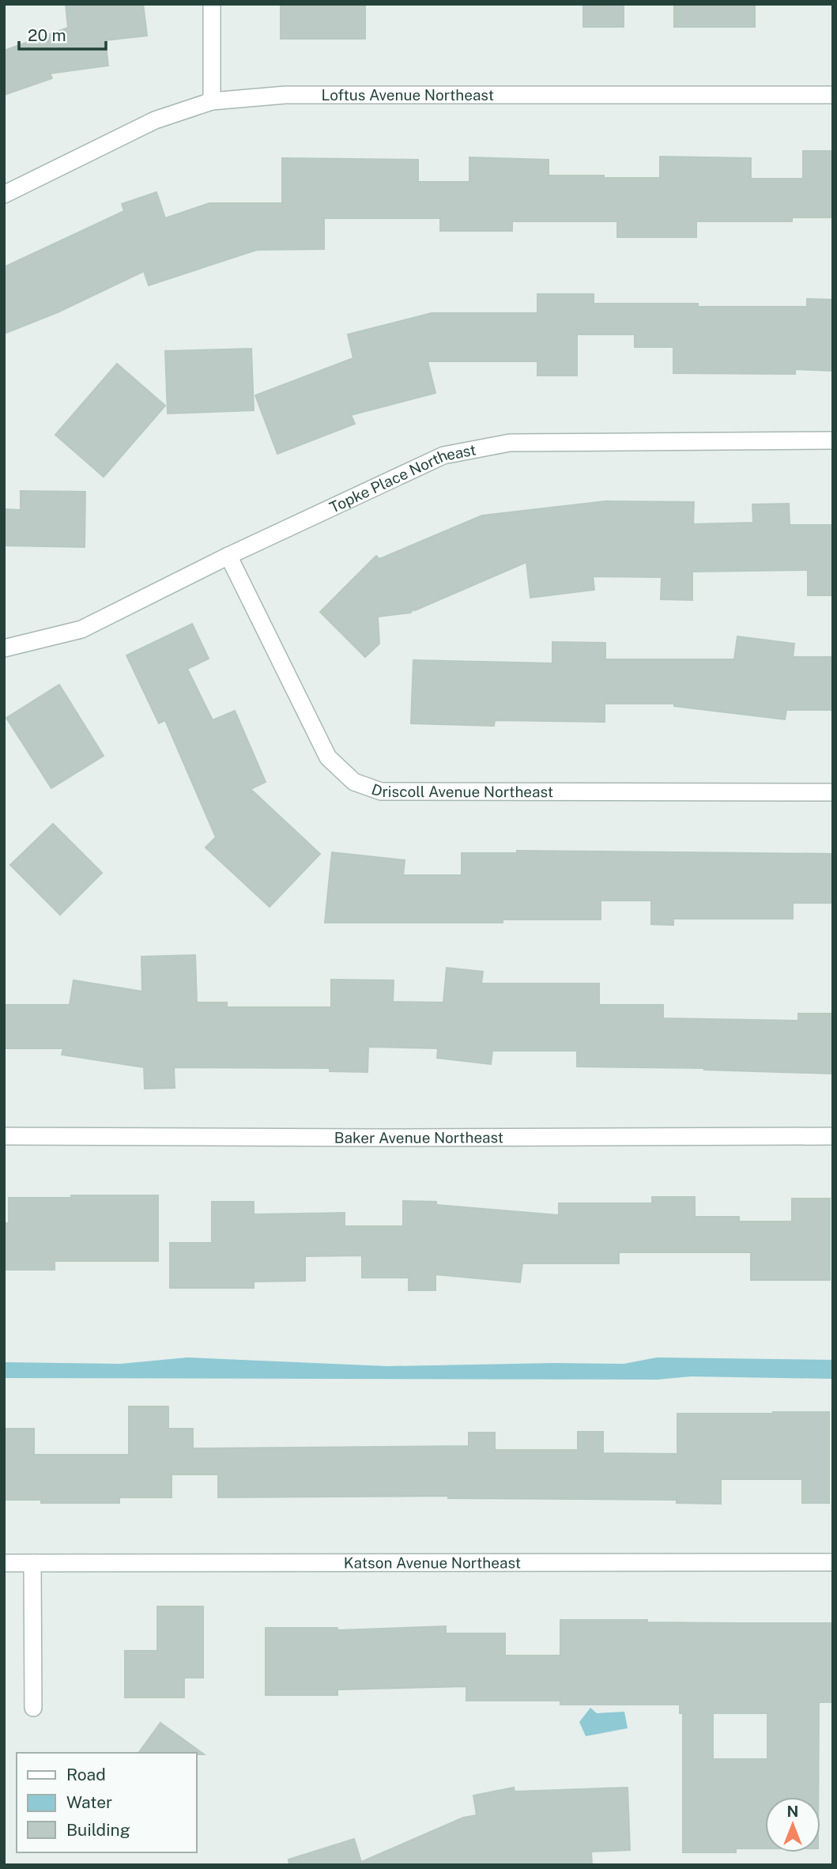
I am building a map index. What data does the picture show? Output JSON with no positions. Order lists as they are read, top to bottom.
{
  "streets": {
    "street": [
      "Loftus Avenue Northeast",
      "Topke Place Northeast",
      "Driscoll Avenue Northeast",
      "Baker Avenue Northeast",
      "Katson Avenue Northeast"
    ]
  },
  "crossings": [
    ["Topke Place Northeast", "Driscoll Avenue Northeast"]
  ],
  "legend": ["Road", "Water", "Building"],
  "scale_bar": "20 m",
  "north": "top"
}
